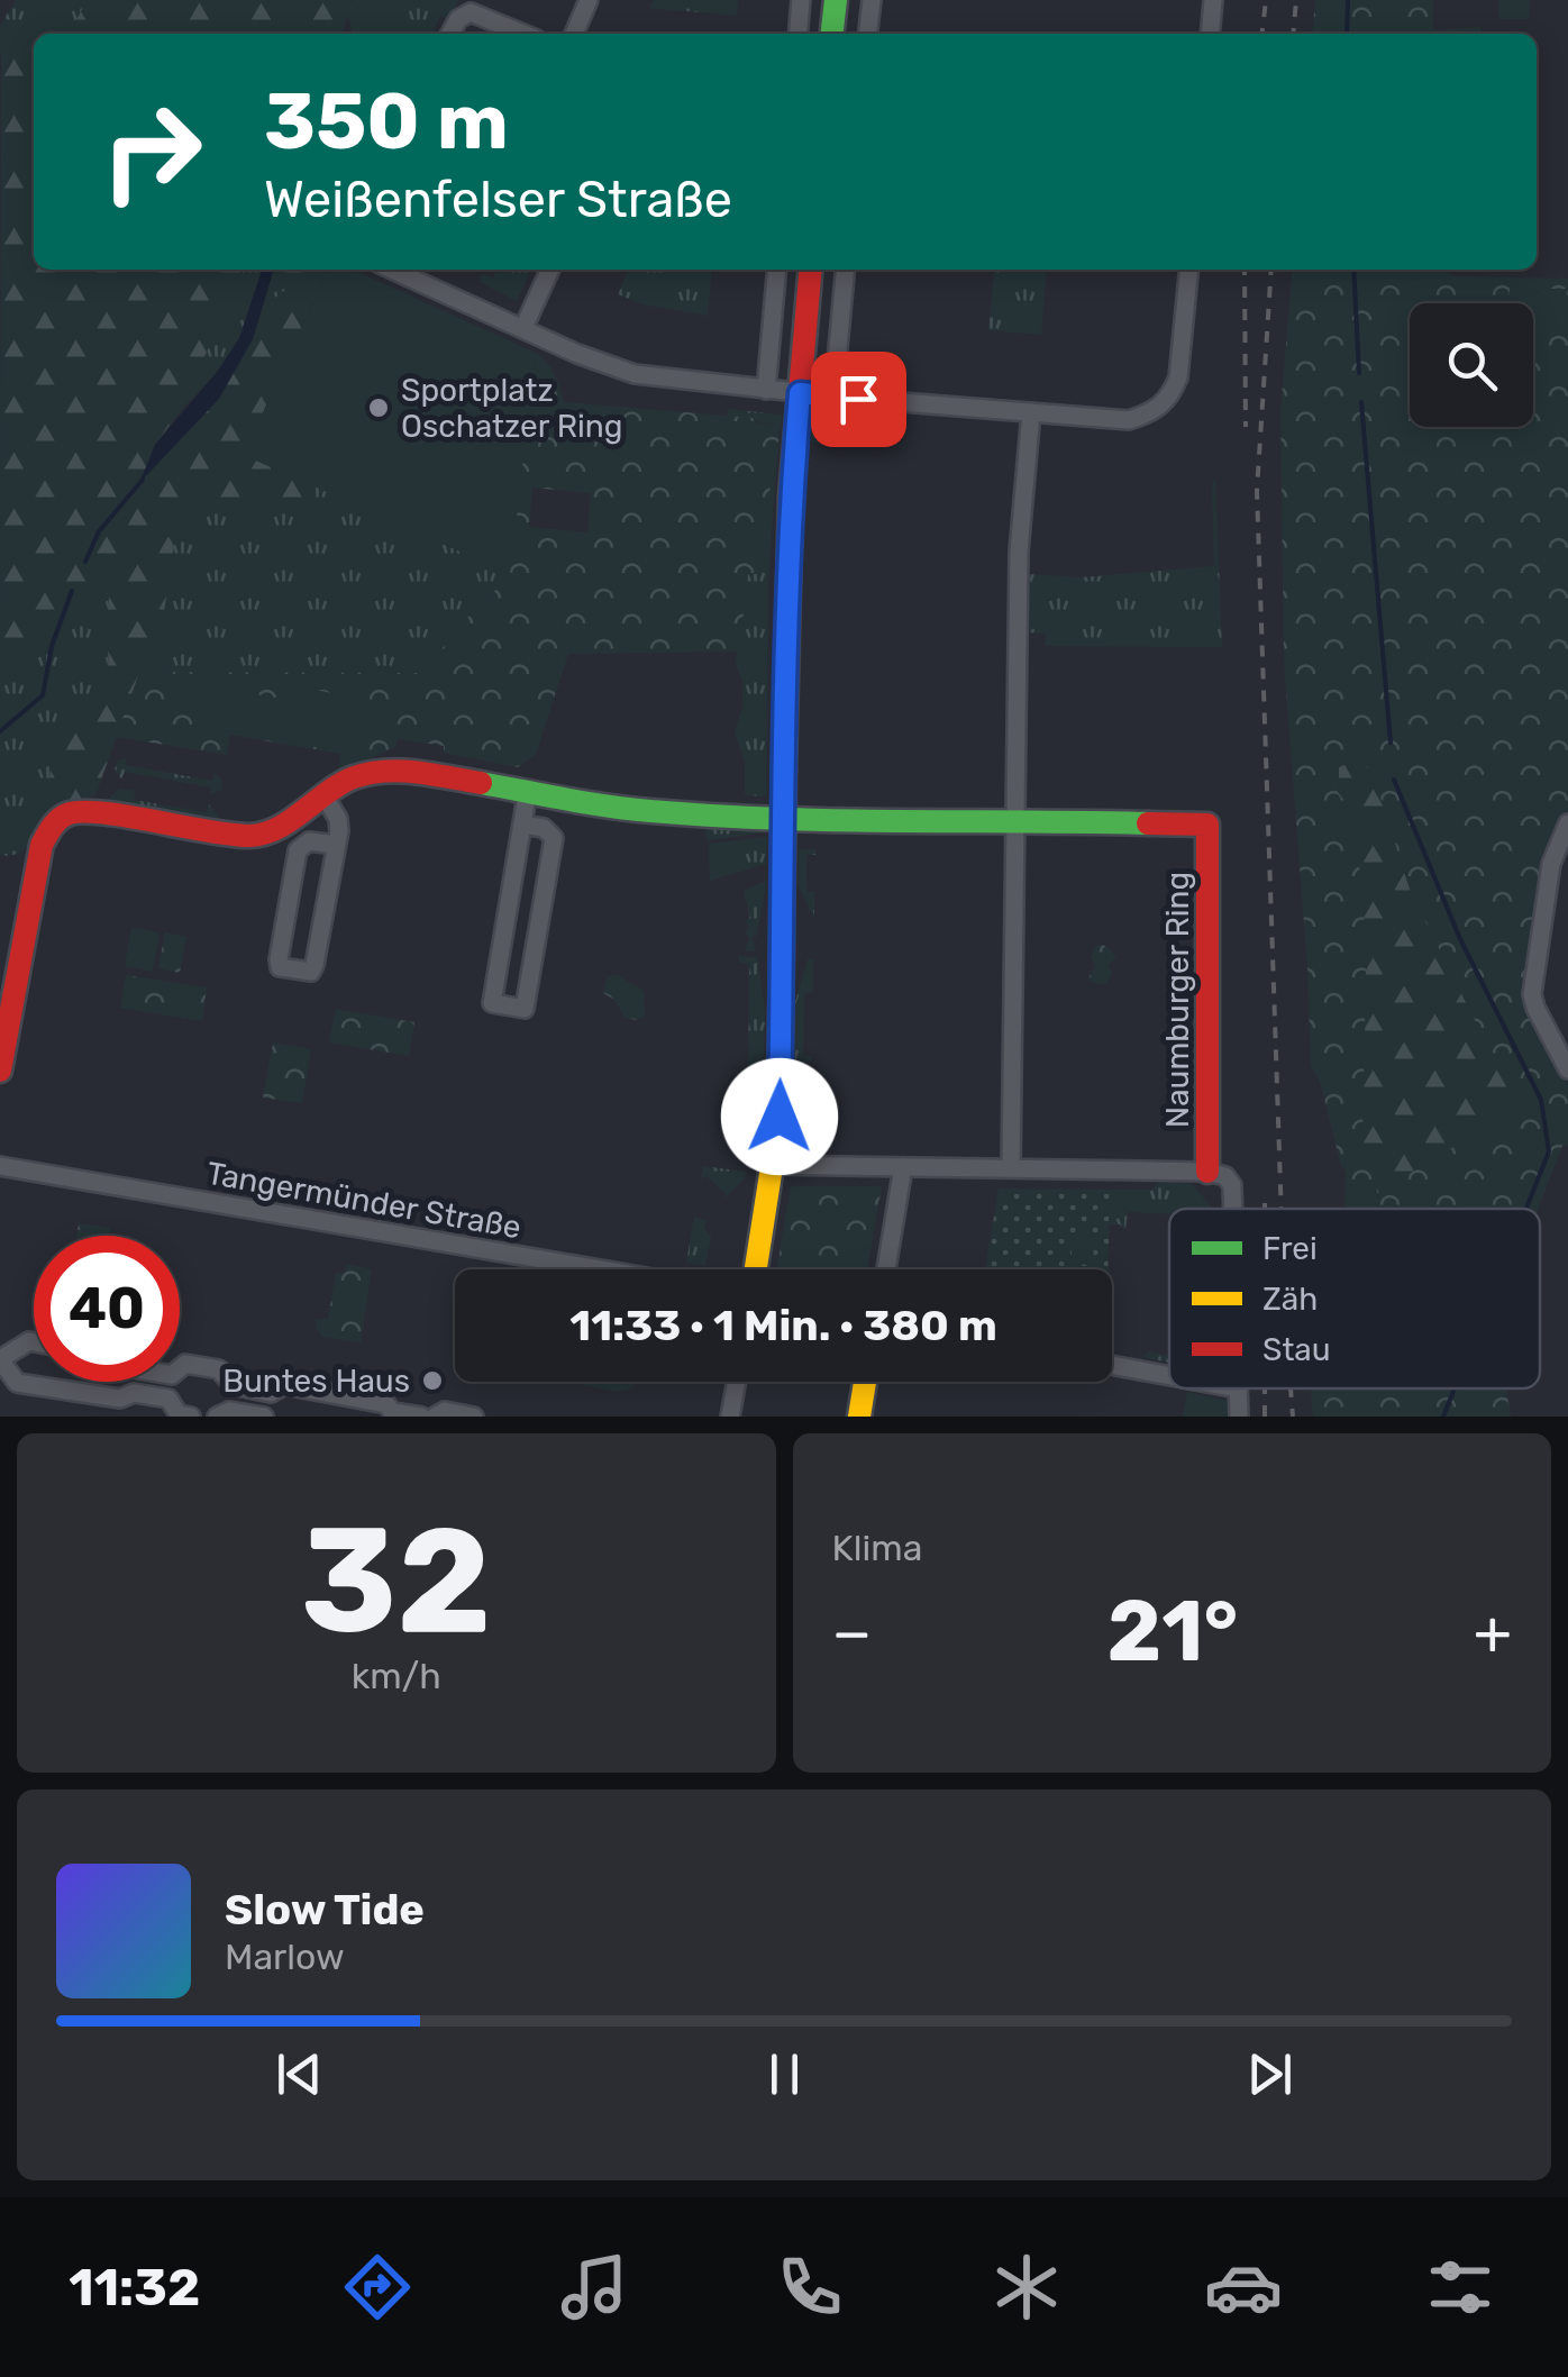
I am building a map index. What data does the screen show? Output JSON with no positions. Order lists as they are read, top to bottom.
{
  "streets": {
    "street": ["Naumburger Ring", "Tangermünder Straße"]
  },
  "places": ["Sportplatz Oschatzer Ring", "Buntes Haus"],
  "legend": ["Frei", "Zäh", "Stau"],
  "page": {
    "turn": ["350 m", "Weißenfelser Straße"],
    "limit": "40",
    "trip": "11:33 · 1 Min. · 380 m",
    "tile": [
      ["32", "km/h"],
      "Klima"
    ],
    "heat": ["−", "21°", "+"],
    "song": ["Slow Tide", "Marlow"],
    "tabs": "11:32"
  }
}
